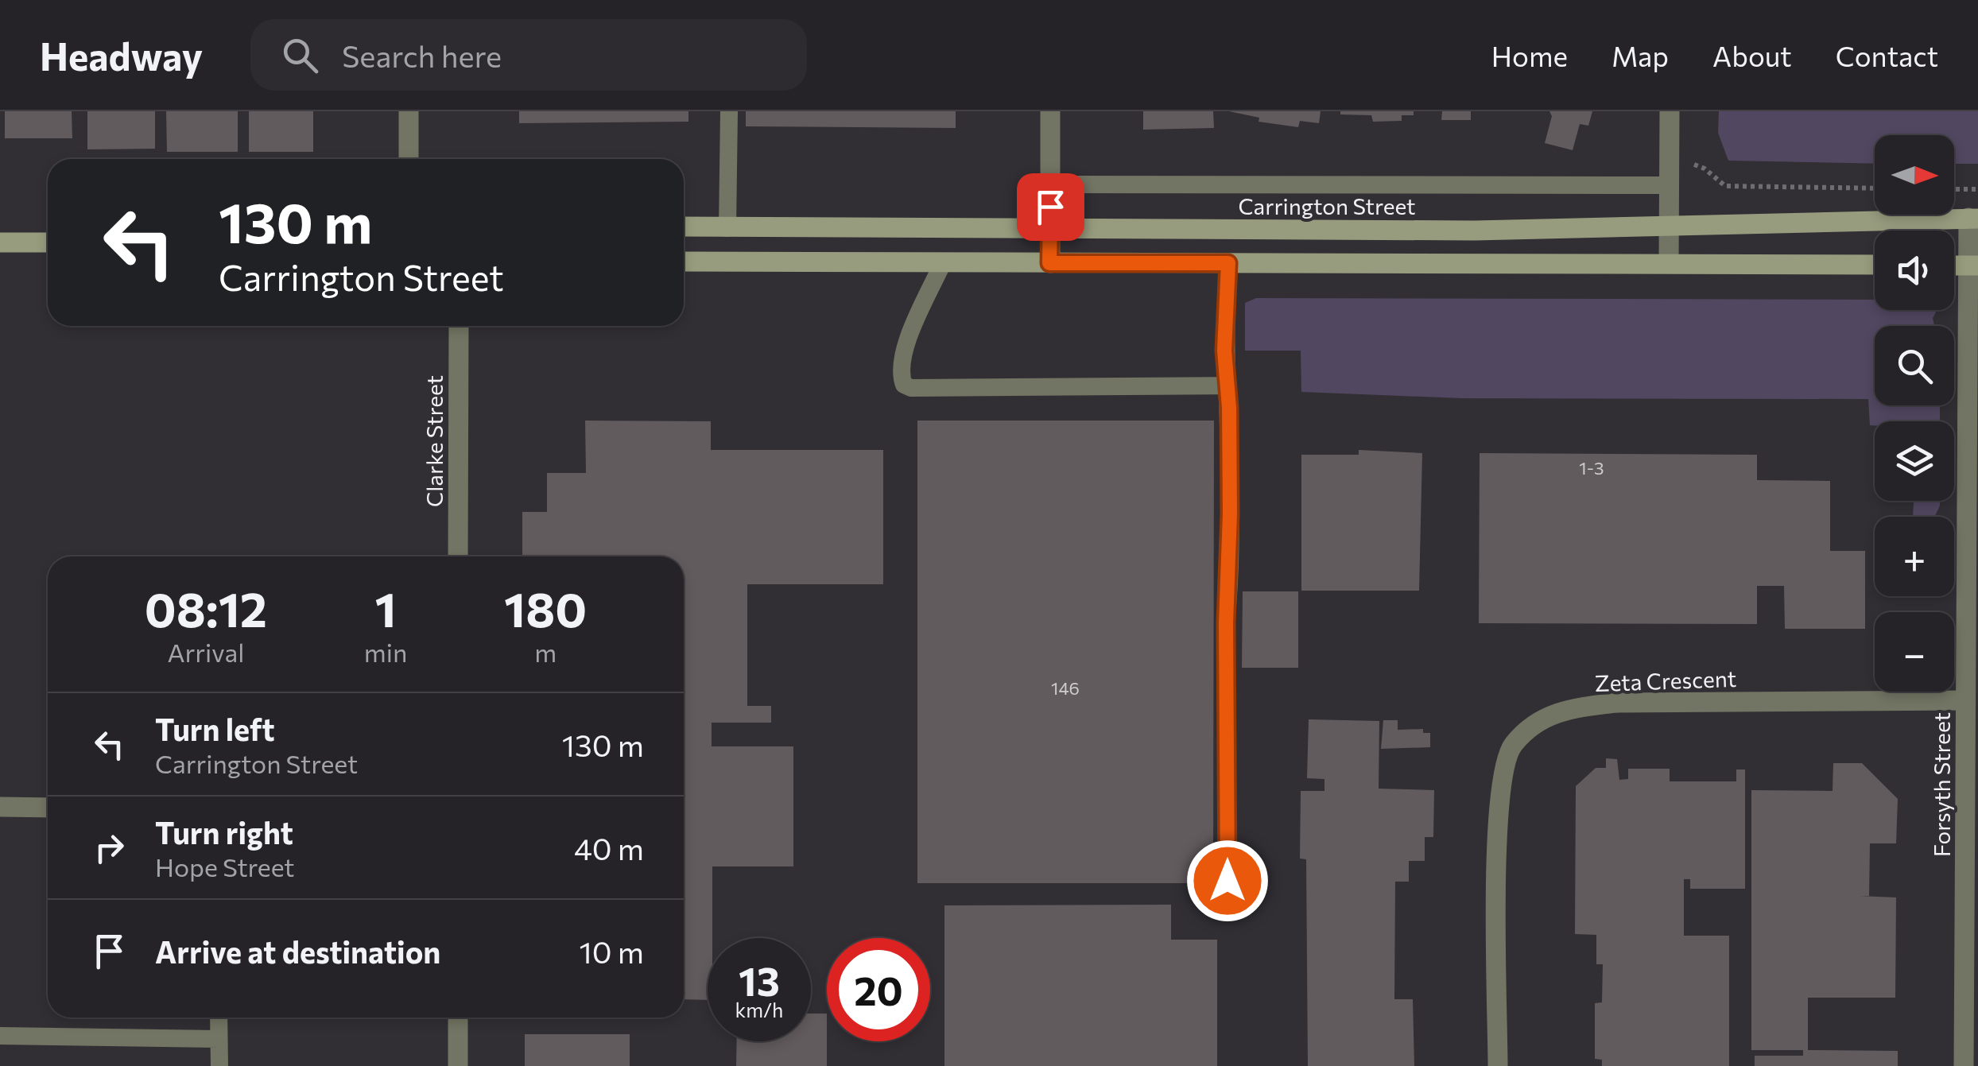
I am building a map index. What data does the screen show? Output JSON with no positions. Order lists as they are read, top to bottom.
{
  "streets": {
    "main road": ["Carrington Street"],
    "street": ["Clarke Street", "Zeta Crescent", "Forsyth Street"]
  },
  "crossings": [
    ["Carrington Street", "Forsyth Street"],
    ["Zeta Crescent", "Forsyth Street"]
  ],
  "house_numbers": ["1-3", "146"],
  "north": "right",
  "page": {
    "header": "Headway",
    "search": "Search here",
    "nav": [
      "Home",
      "Map",
      "About",
      "Contact"
    ],
    "map_buttons": ["+", "−"],
    "turn": ["130 m", "Carrington Street"],
    "eta": [
      "08:12",
      "Arrival",
      "1",
      "min",
      "180",
      "m"
    ],
    "list": [
      {
        "name": "Turn left",
        "note": "Carrington Street",
        "value": "130 m"
      },
      {
        "name": "Turn right",
        "note": "Hope Street",
        "value": "40 m"
      },
      {
        "name": "Arrive at destination",
        "value": "10 m"
      }
    ],
    "speed": "13 km/h",
    "limit": "20"
  }
}
